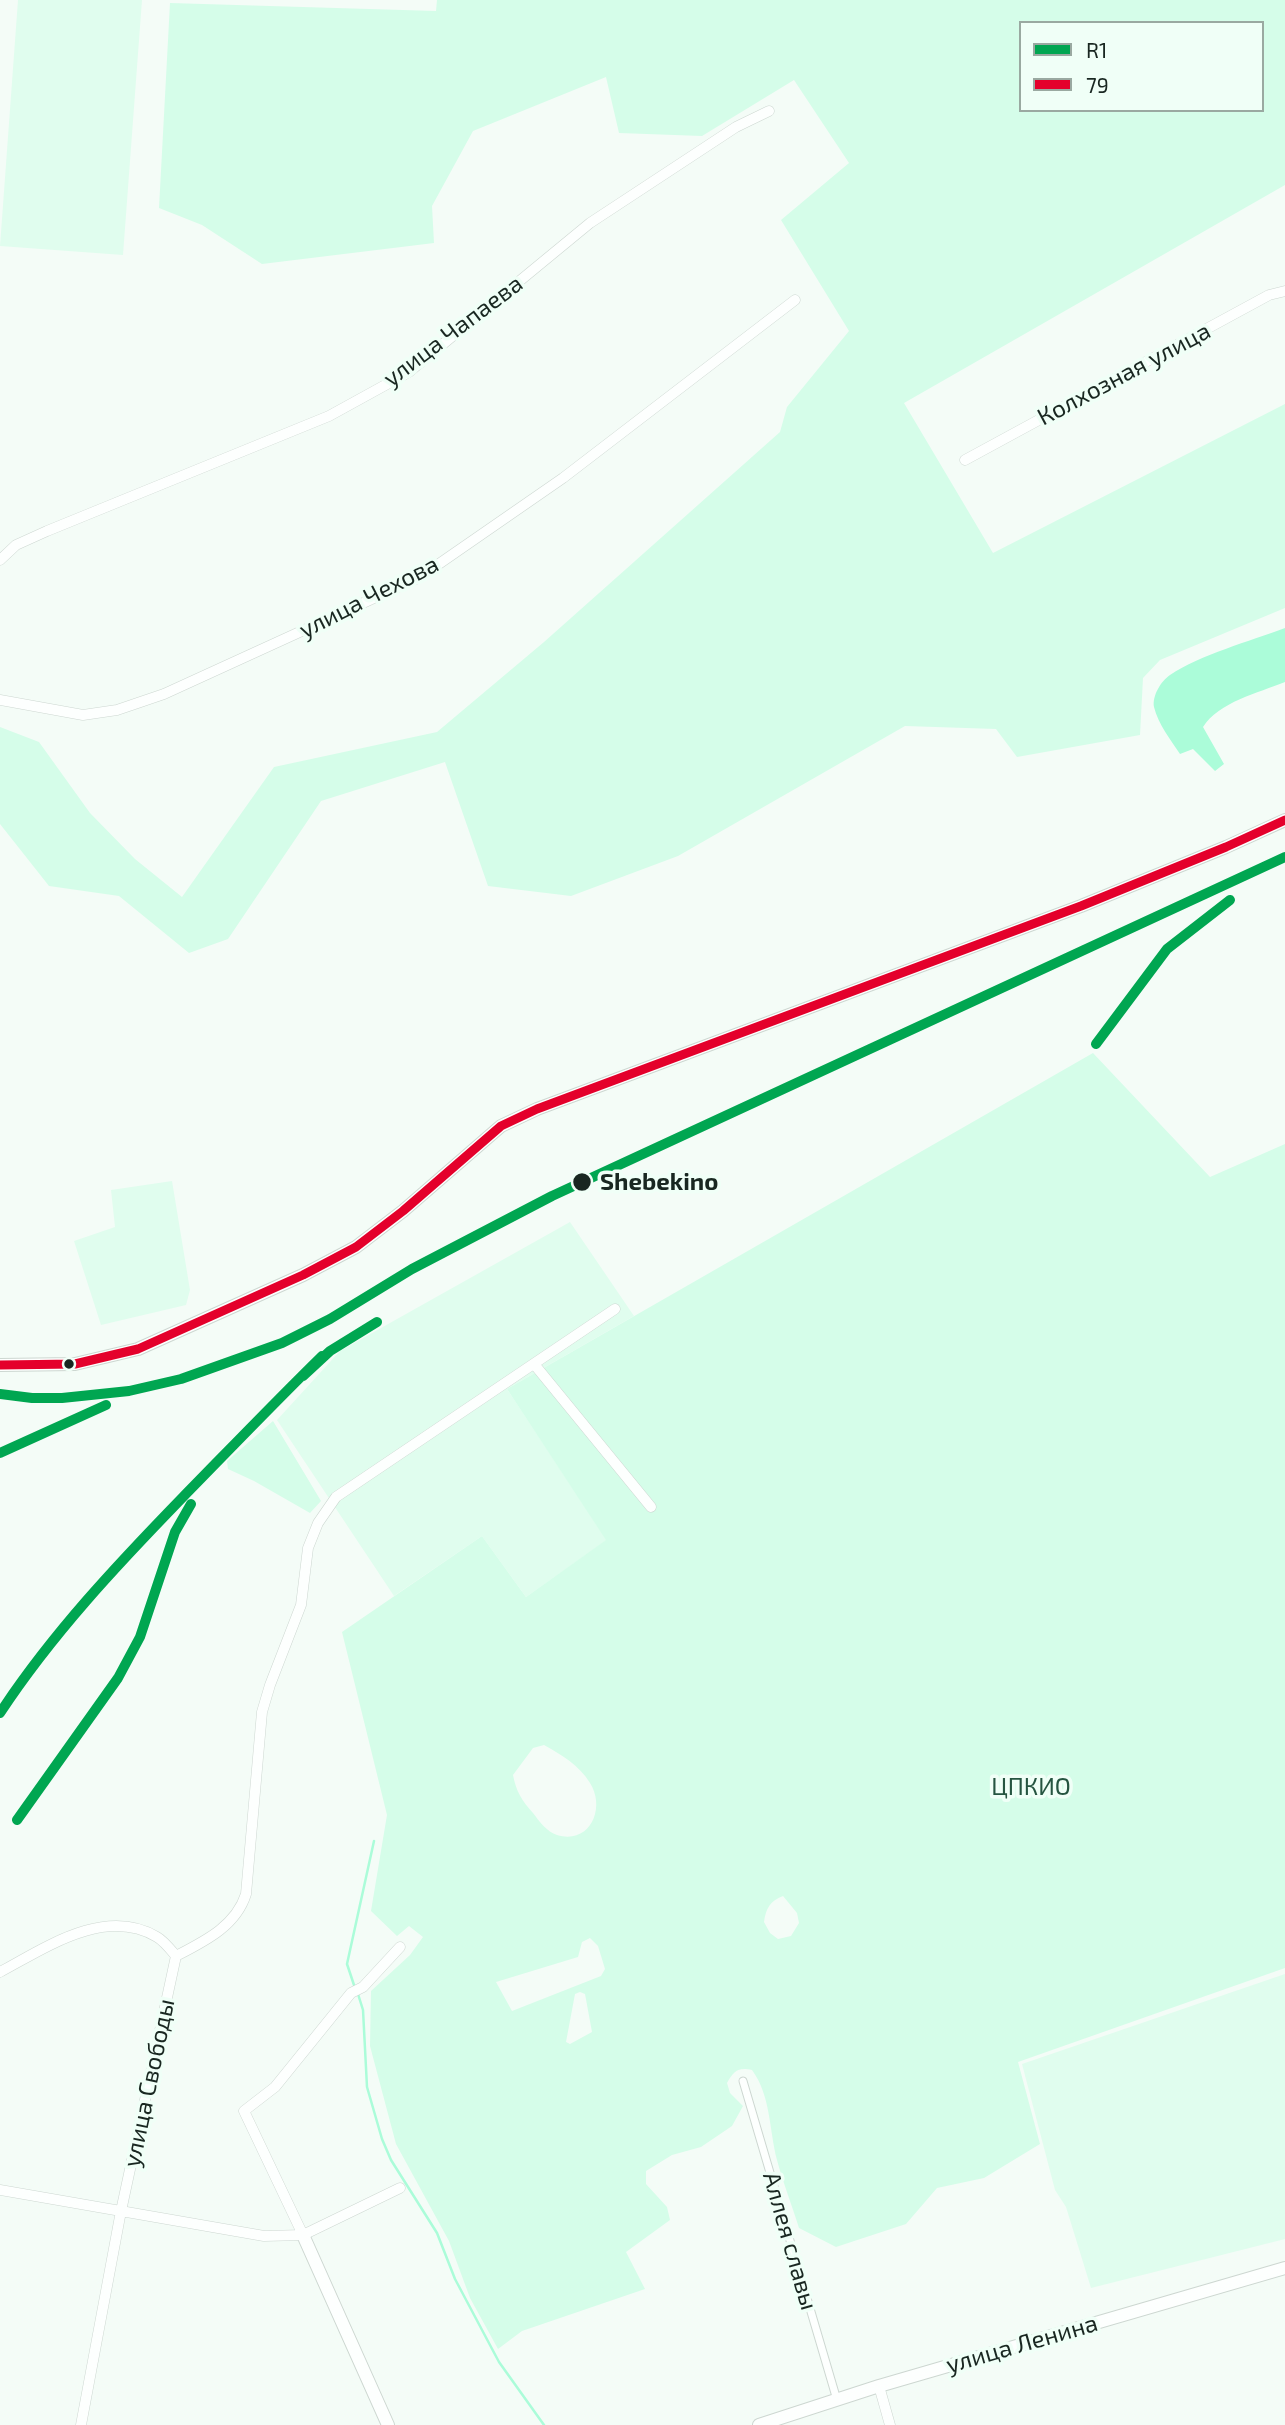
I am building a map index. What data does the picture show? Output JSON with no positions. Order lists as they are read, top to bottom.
{
  "streets": {
    "street": [
      "улица Чапаева",
      "Колхозная улица",
      "улица Чехова",
      "улица Свободы",
      "Аллея славы",
      "улица Ленина"
    ]
  },
  "crossings": [
    ["Аллея славы", "улица Ленина"]
  ],
  "parks": ["ЦПКИО"],
  "places": ["Shebekino"],
  "lines": ["transit line 79", "transit line R1"],
  "legend": ["R1", "79"]
}
